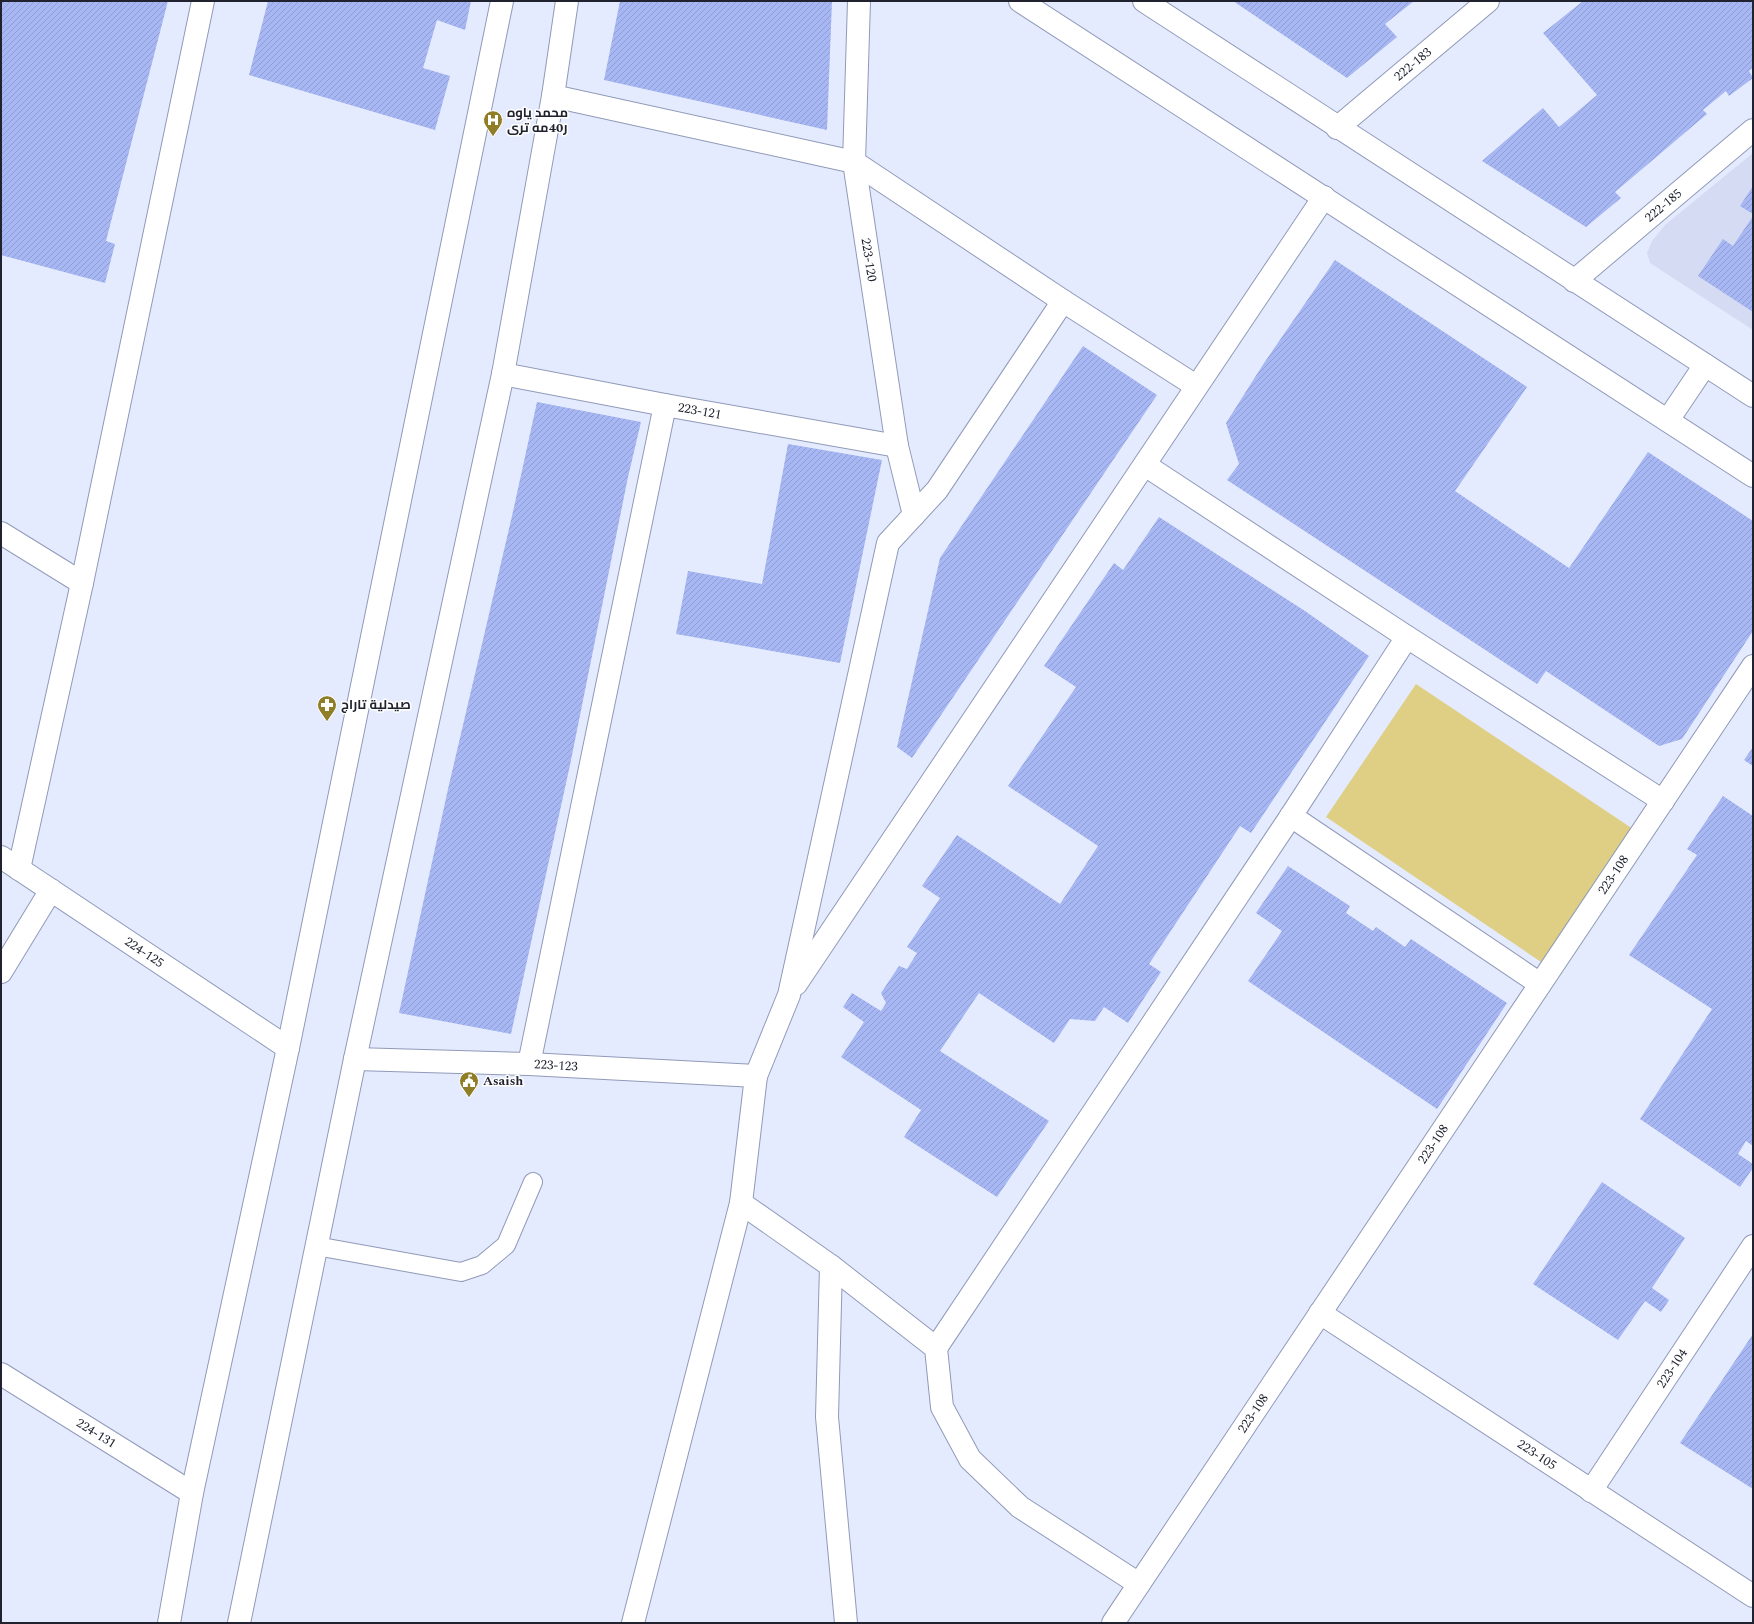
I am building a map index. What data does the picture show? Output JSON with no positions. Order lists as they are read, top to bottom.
{
  "streets": {
    "street": [
      "222-183",
      "222-185",
      "223-120",
      "223-121",
      "223-108",
      "224-125",
      "223-123",
      "223-104",
      "224-131",
      "223-105"
    ]
  },
  "crossings": [
    ["223-120", "223-121"],
    ["223-108", "223-105"],
    ["223-104", "223-105"]
  ],
  "places": {
    "hospital": ["محمد ياوه ر40مه ترى"],
    "pharmacy": ["صيدلية تاراج"],
    "public building": ["Asaish"]
  }
}
